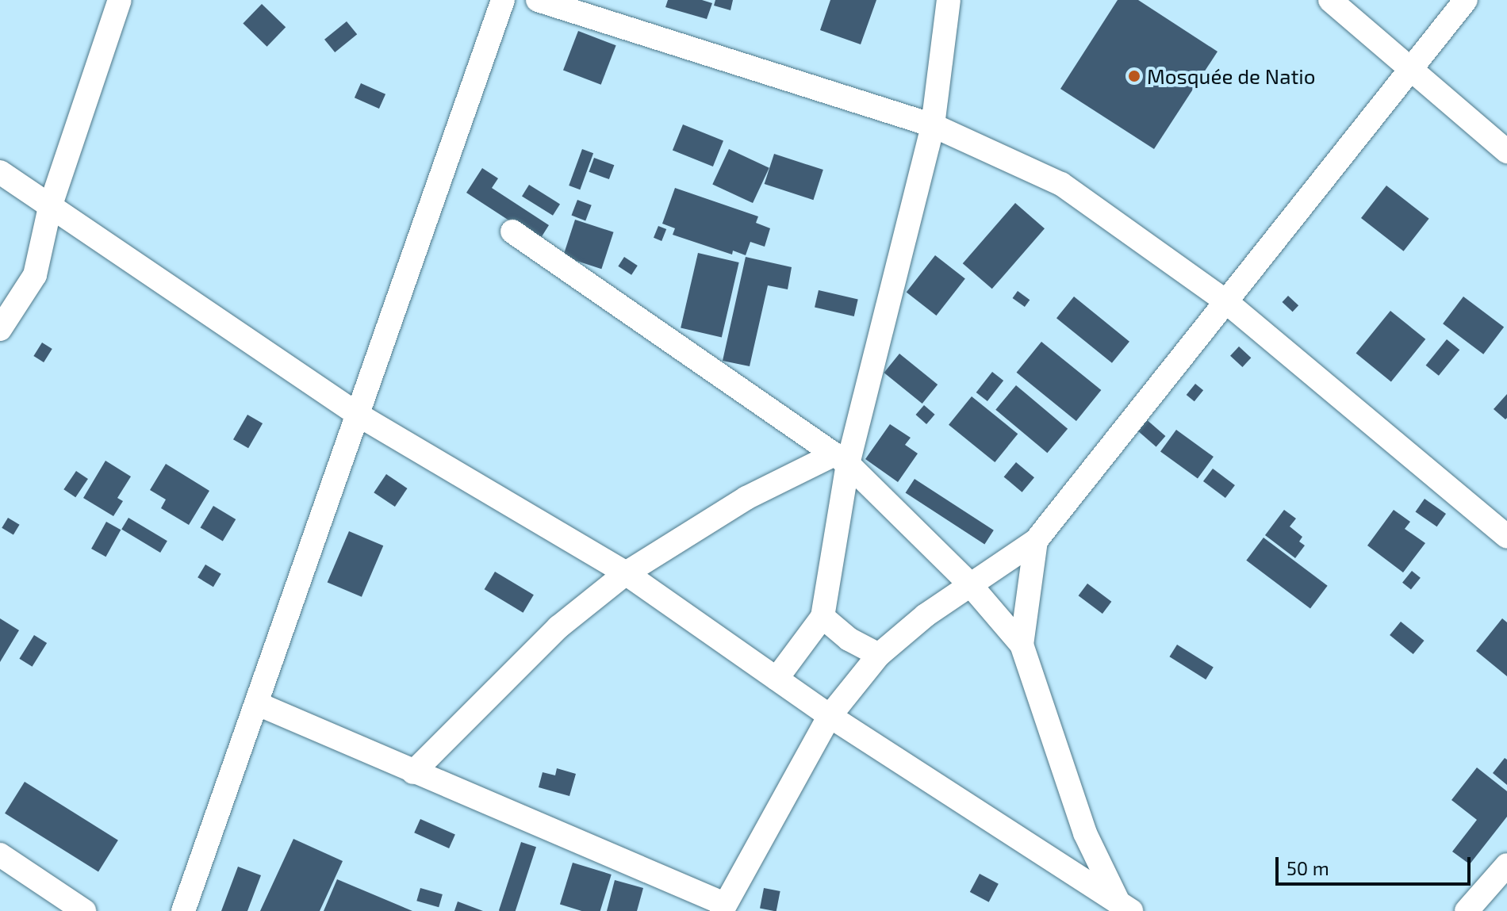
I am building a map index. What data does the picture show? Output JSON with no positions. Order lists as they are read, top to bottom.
{
  "places": ["Mosquée de Natio"],
  "scale_bar": "50 m"
}
